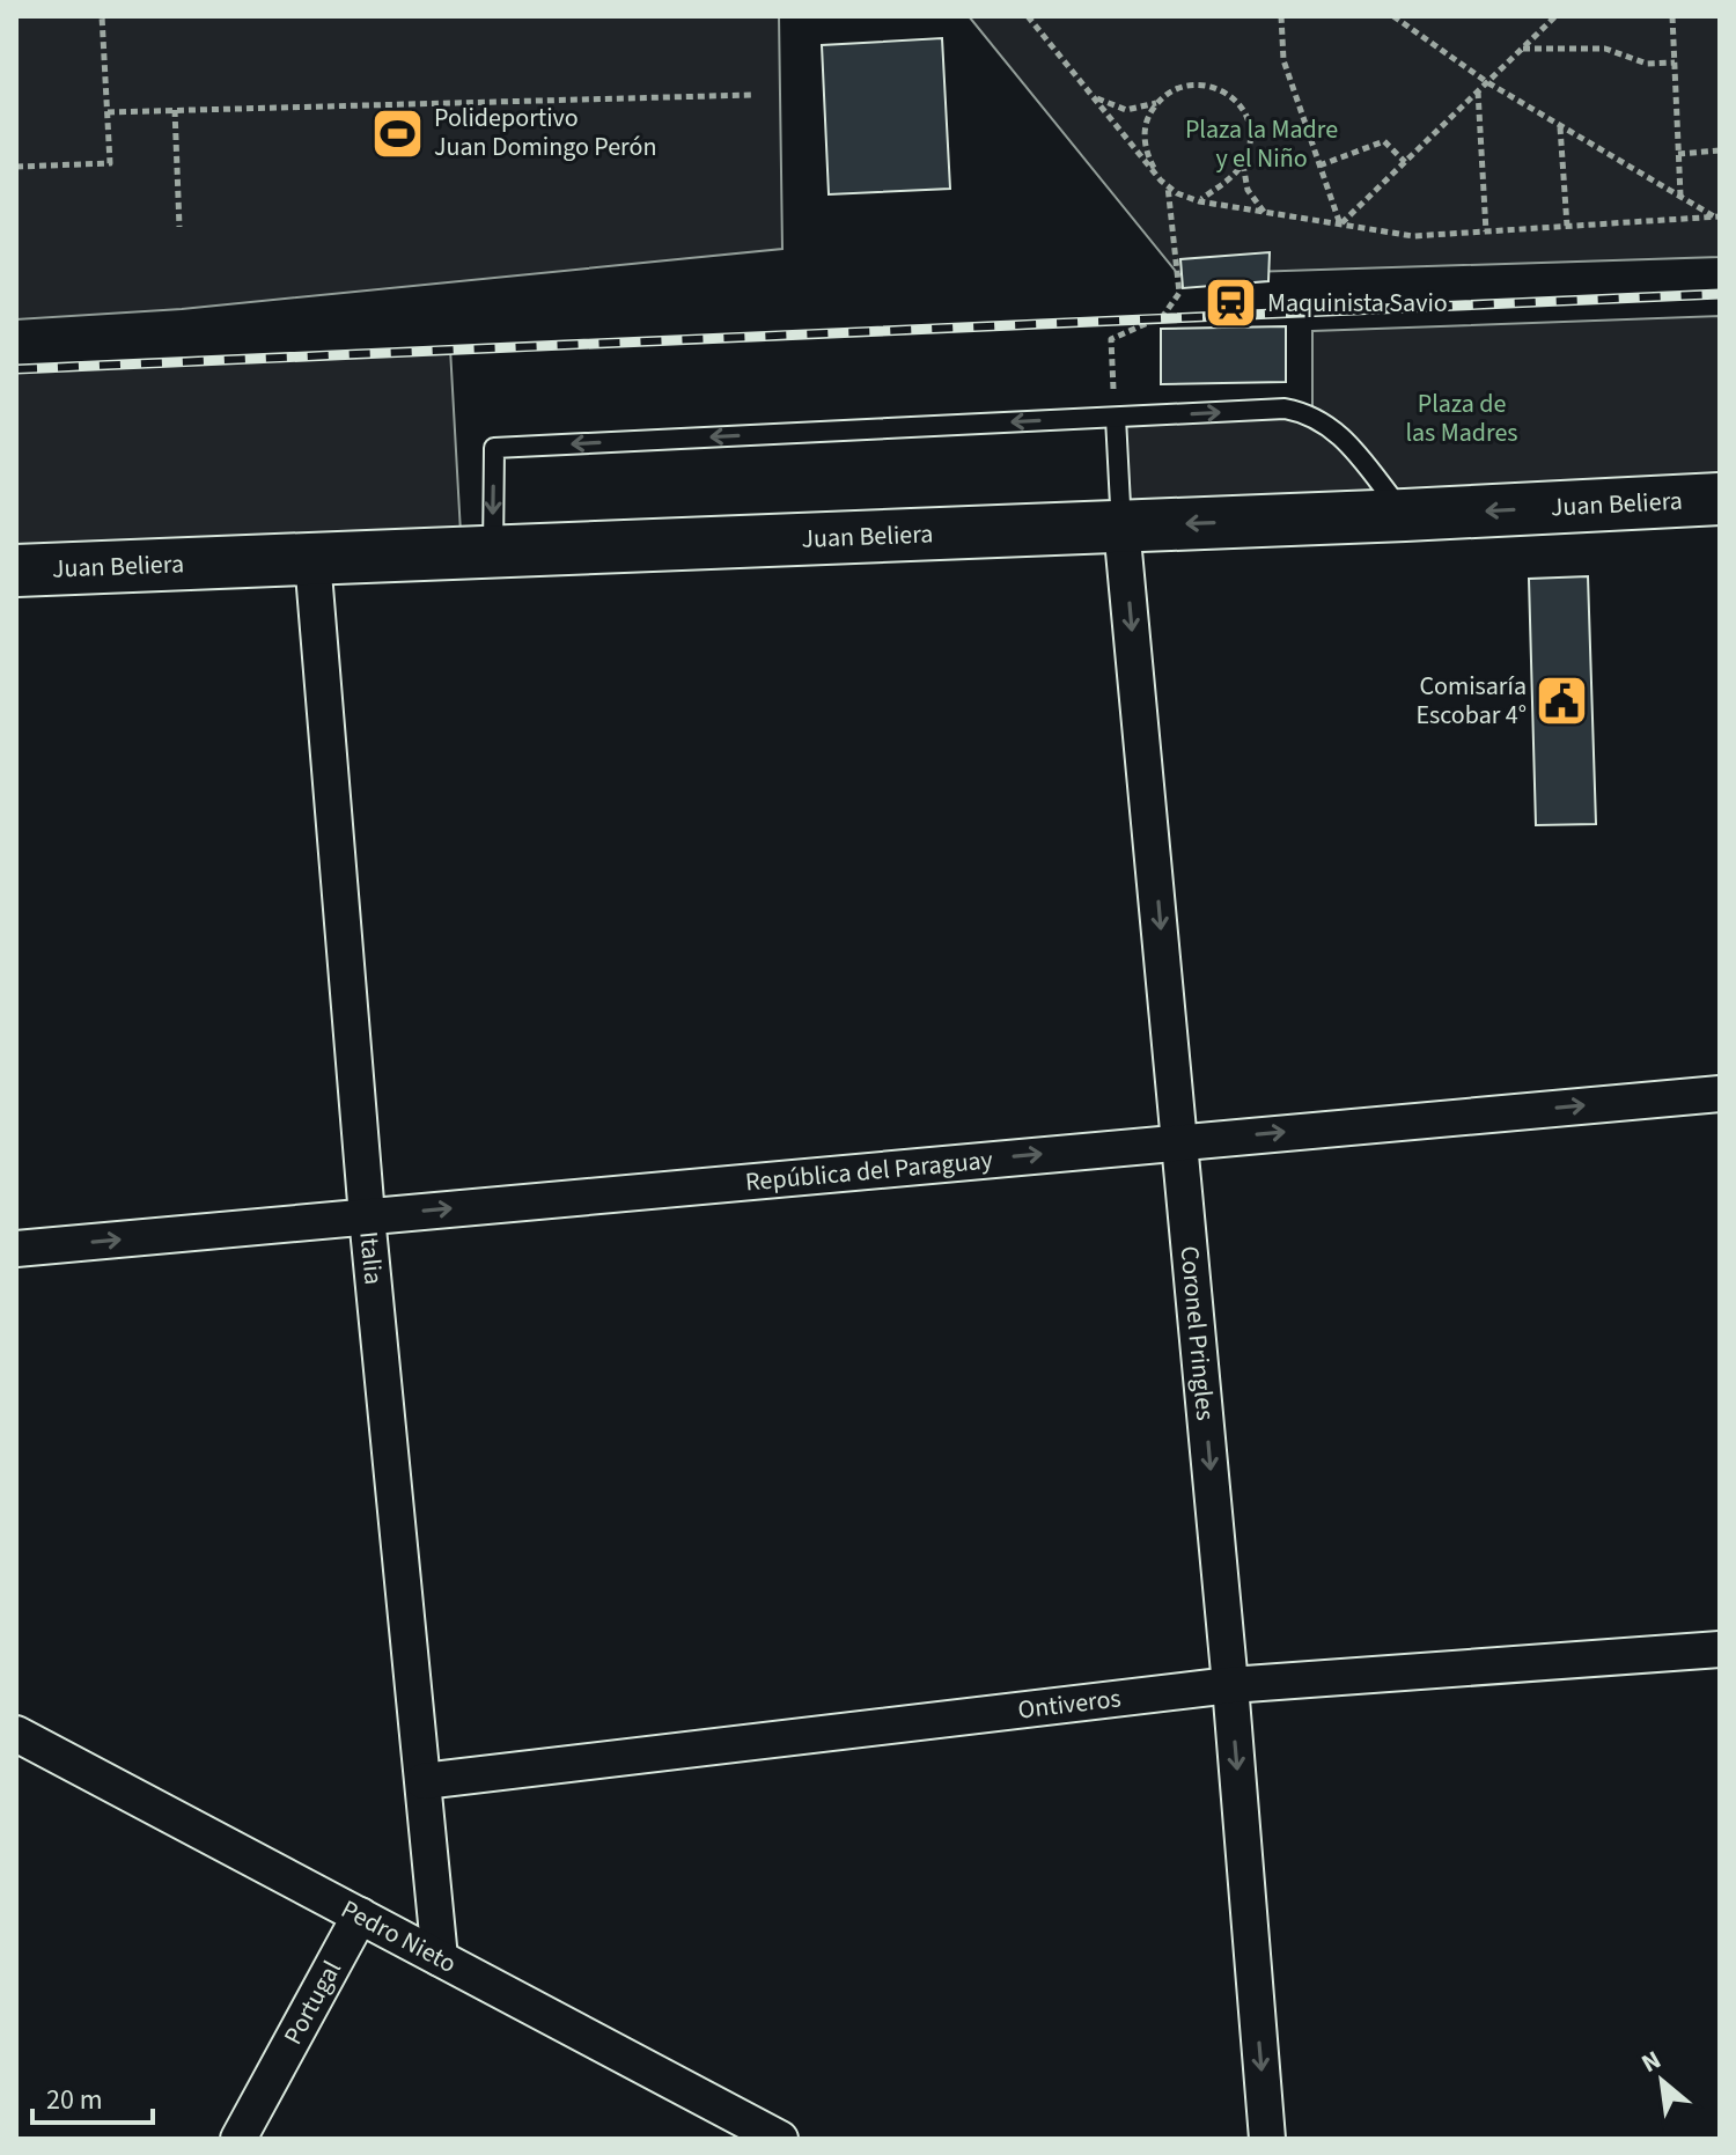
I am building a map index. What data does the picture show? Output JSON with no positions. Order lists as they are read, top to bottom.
{
  "streets": {
    "street": [
      "Juan Beliera",
      "República del Paraguay",
      "Italia",
      "Coronel Pringles",
      "Ontiveros",
      "Pedro Nieto",
      "Portugal"
    ]
  },
  "crossings": [
    ["Juan Beliera", "Italia"],
    ["Juan Beliera", "Coronel Pringles"],
    ["República del Paraguay", "Italia"],
    ["República del Paraguay", "Coronel Pringles"],
    ["Italia", "Ontiveros"],
    ["Italia", "Pedro Nieto"],
    ["Coronel Pringles", "Ontiveros"],
    ["Pedro Nieto", "Portugal"]
  ],
  "one_way": ["Juan Beliera", "República del Paraguay", "Coronel Pringles"],
  "parks": ["Plaza la Madre y el Niño", "Plaza de las Madres"],
  "places": {
    "sports": ["Polideportivo Juan Domingo Perón"],
    "station": ["Maquinista Savio"],
    "public building": ["Comisaría Escobar 4°"]
  },
  "scale_bar": "20 m",
  "north": "top left"
}
